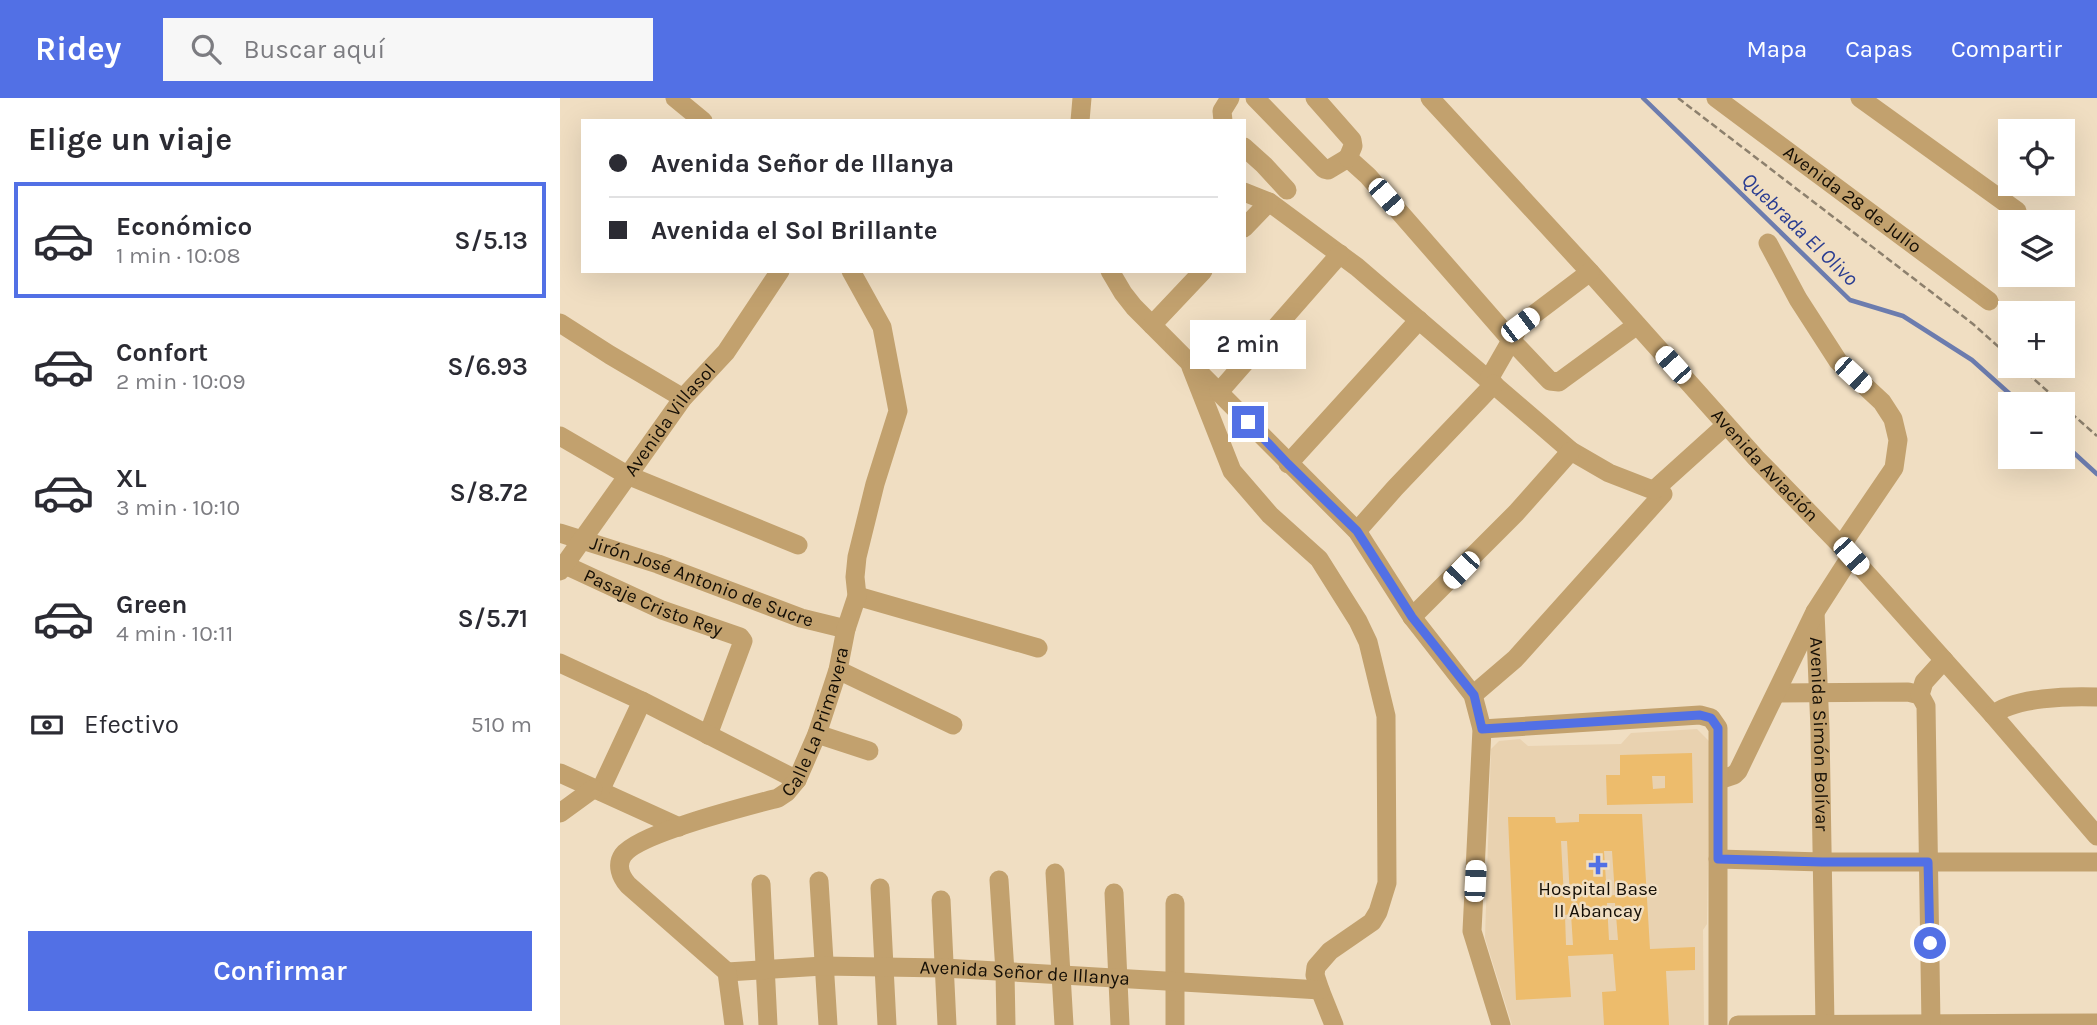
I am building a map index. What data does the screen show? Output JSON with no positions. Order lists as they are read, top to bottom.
{
  "streets": {
    "street": [
      "Avenida 28 de Julio",
      "Avenida Villasol",
      "Avenida Aviación",
      "Jirón José Antonio de Sucre",
      "Pasaje Cristo Rey",
      "Calle La Primavera",
      "Avenida Simón Bolívar",
      "Avenida Señor de Illanya"
    ]
  },
  "crossings": [
    ["Avenida Villasol", "Jirón José Antonio de Sucre"],
    ["Avenida Villasol", "Pasaje Cristo Rey"],
    ["Jirón José Antonio de Sucre", "Calle La Primavera"],
    ["Calle La Primavera", "Avenida Señor de Illanya"]
  ],
  "water": ["Quebrada El Olivo"],
  "places": {
    "health": ["Hospital Base II Abancay"]
  },
  "page": {
    "header": "Ridey",
    "search": "Buscar aquí",
    "nav": ["Mapa", "Capas", "Compartir"],
    "heading": "Elige un viaje",
    "map_buttons": ["+", "−"],
    "banner": ["Avenida Señor de Illanya", "Avenida el Sol Brillante"],
    "list": [
      {
        "name": "Económico",
        "note": "1 min · 10:08",
        "value": "S/5.13"
      },
      {
        "name": "Confort",
        "note": "2 min · 10:09",
        "value": "S/6.93"
      },
      {
        "name": "XL",
        "note": "3 min · 10:10",
        "value": "S/8.72"
      },
      {
        "name": "Green",
        "note": "4 min · 10:11",
        "value": "S/5.71"
      }
    ],
    "bubble": "2 min",
    "pay": ["Efectivo", "510 m"],
    "buttons": "Confirmar"
  }
}
